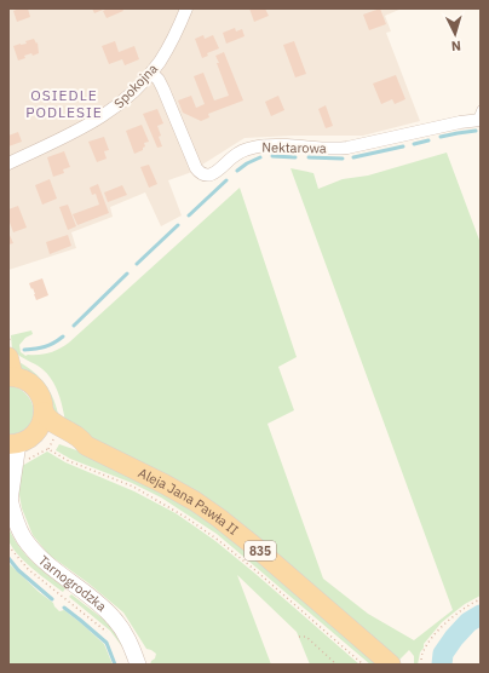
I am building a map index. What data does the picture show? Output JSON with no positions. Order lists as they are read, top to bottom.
{
  "streets": {
    "main road": ["Aleja Jana Pawła II", "835"],
    "street": ["Spokojna", "Nektarowa", "Tarnogrodzka"]
  },
  "crossings": [
    ["Spokojna", "Nektarowa"],
    ["Aleja Jana Pawła II", "835"],
    ["Aleja Jana Pawła II", "Tarnogrodzka"]
  ],
  "districts": ["OSIEDLE PODLESIE"],
  "north": "bottom"
}
